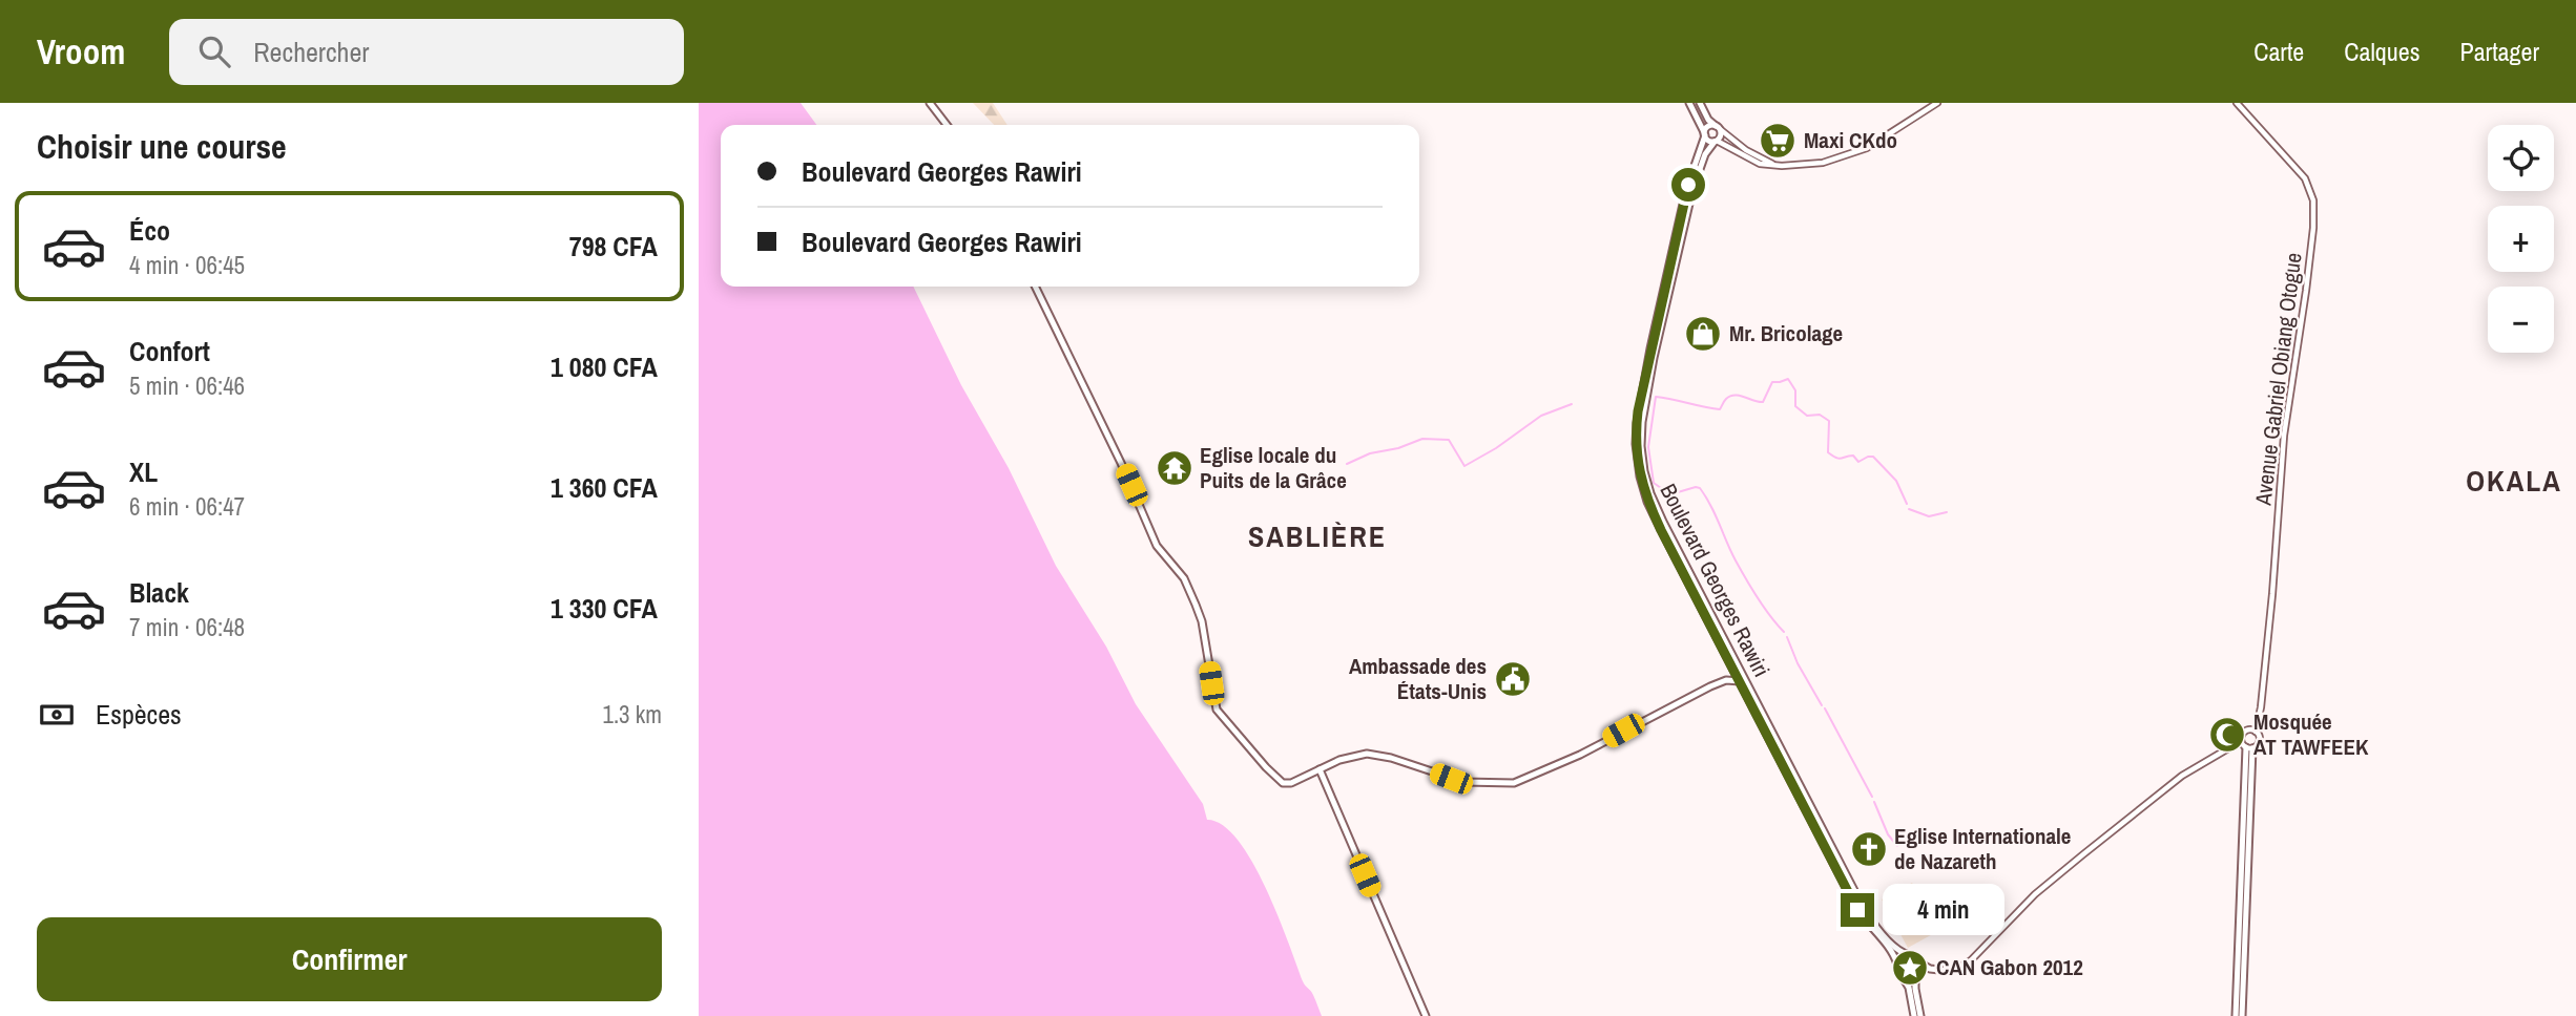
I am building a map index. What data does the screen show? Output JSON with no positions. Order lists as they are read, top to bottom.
{
  "streets": {
    "main road": ["Boulevard Georges Rawiri"],
    "street": ["Avenue Gabriel Obiang Otogue"]
  },
  "districts": ["OKALA", "SABLIÈRE"],
  "places": {
    "supermarket": ["Maxi CKdo"],
    "shop": ["Mr. Bricolage"],
    "temple": ["Eglise locale du Puits de la Grâce"],
    "public building": ["Ambassade des États-Unis"],
    "mosque": ["Mosquée AT TAWFEEK"],
    "church": ["Eglise Internationale de Nazareth"],
    "place": ["CAN Gabon 2012"]
  },
  "page": {
    "header": "Vroom",
    "search": "Rechercher",
    "nav": ["Carte", "Calques", "Partager"],
    "heading": "Choisir une course",
    "map_buttons": ["+", "−"],
    "banner": ["Boulevard Georges Rawiri", "Boulevard Georges Rawiri"],
    "list": [
      {
        "name": "Éco",
        "note": "4 min · 06:45",
        "value": "798 CFA"
      },
      {
        "name": "Confort",
        "note": "5 min · 06:46",
        "value": "1 080 CFA"
      },
      {
        "name": "XL",
        "note": "6 min · 06:47",
        "value": "1 360 CFA"
      },
      {
        "name": "Black",
        "note": "7 min · 06:48",
        "value": "1 330 CFA"
      }
    ],
    "pay": ["Espèces", "1.3 km"],
    "bubble": "4 min",
    "buttons": "Confirmer"
  }
}
